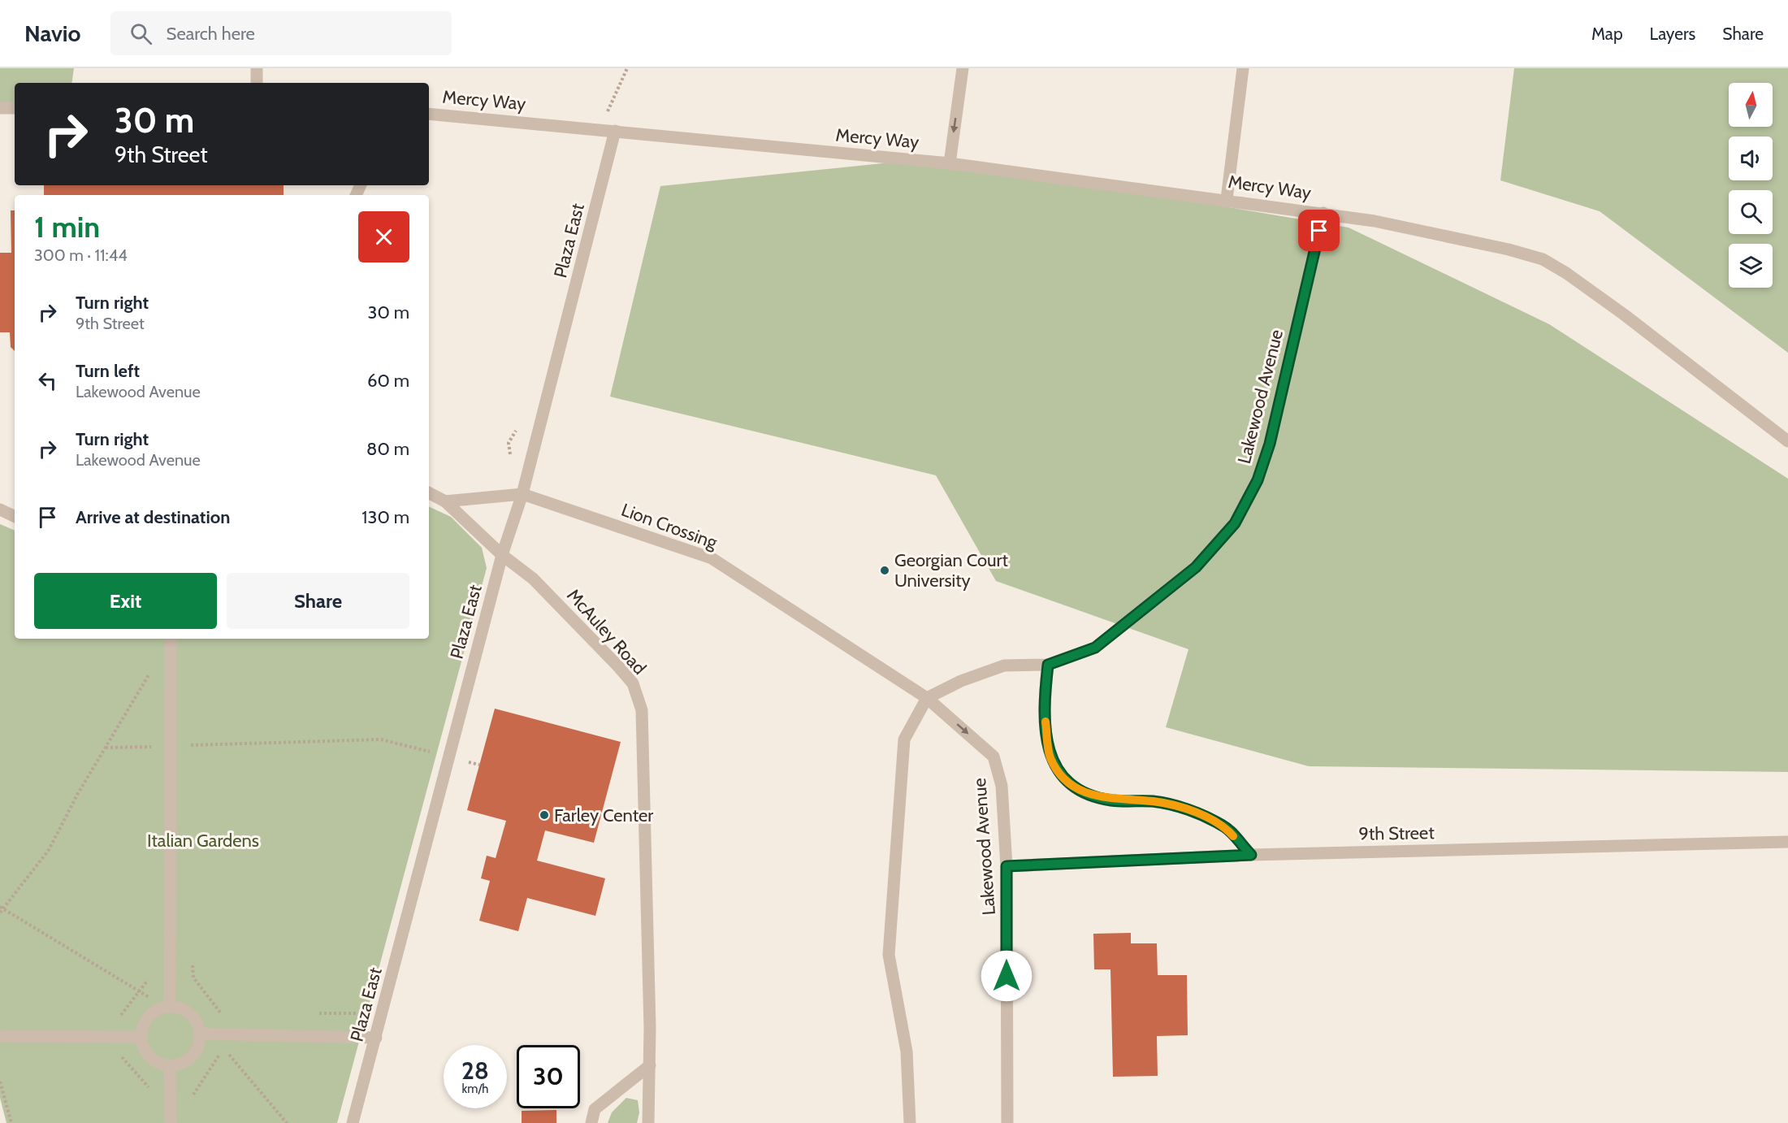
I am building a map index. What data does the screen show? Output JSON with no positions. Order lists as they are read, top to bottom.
{
  "streets": {
    "street": [
      "Mercy Way",
      "Plaza East",
      "Lakewood Avenue",
      "Lion Crossing",
      "McAuley Road",
      "9th Street"
    ]
  },
  "crossings": [
    ["Mercy Way", "Plaza East"],
    ["Mercy Way", "Lakewood Avenue"],
    ["Plaza East", "Lion Crossing"],
    ["Plaza East", "McAuley Road"],
    ["Lakewood Avenue", "Lion Crossing"],
    ["Lakewood Avenue", "9th Street"],
    ["Lion Crossing", "McAuley Road"]
  ],
  "parks": ["Italian Gardens"],
  "places": ["Georgian Court University", "Farley Center"],
  "north": "top",
  "page": {
    "header": "Navio",
    "search": "Search here",
    "nav": ["Map", "Layers", "Share"],
    "turn": ["30 m", "9th Street"],
    "heading": ["1 min", "300 m · 11:44"],
    "list": [
      {
        "name": "Turn right",
        "note": "9th Street",
        "value": "30 m"
      },
      {
        "name": "Turn left",
        "note": "Lakewood Avenue",
        "value": "60 m"
      },
      {
        "name": "Turn right",
        "note": "Lakewood Avenue",
        "value": "80 m"
      },
      {
        "name": "Arrive at destination",
        "value": "130 m"
      }
    ],
    "buttons": ["Exit", "Share"],
    "speed": "28 km/h",
    "limit": "30"
  }
}
